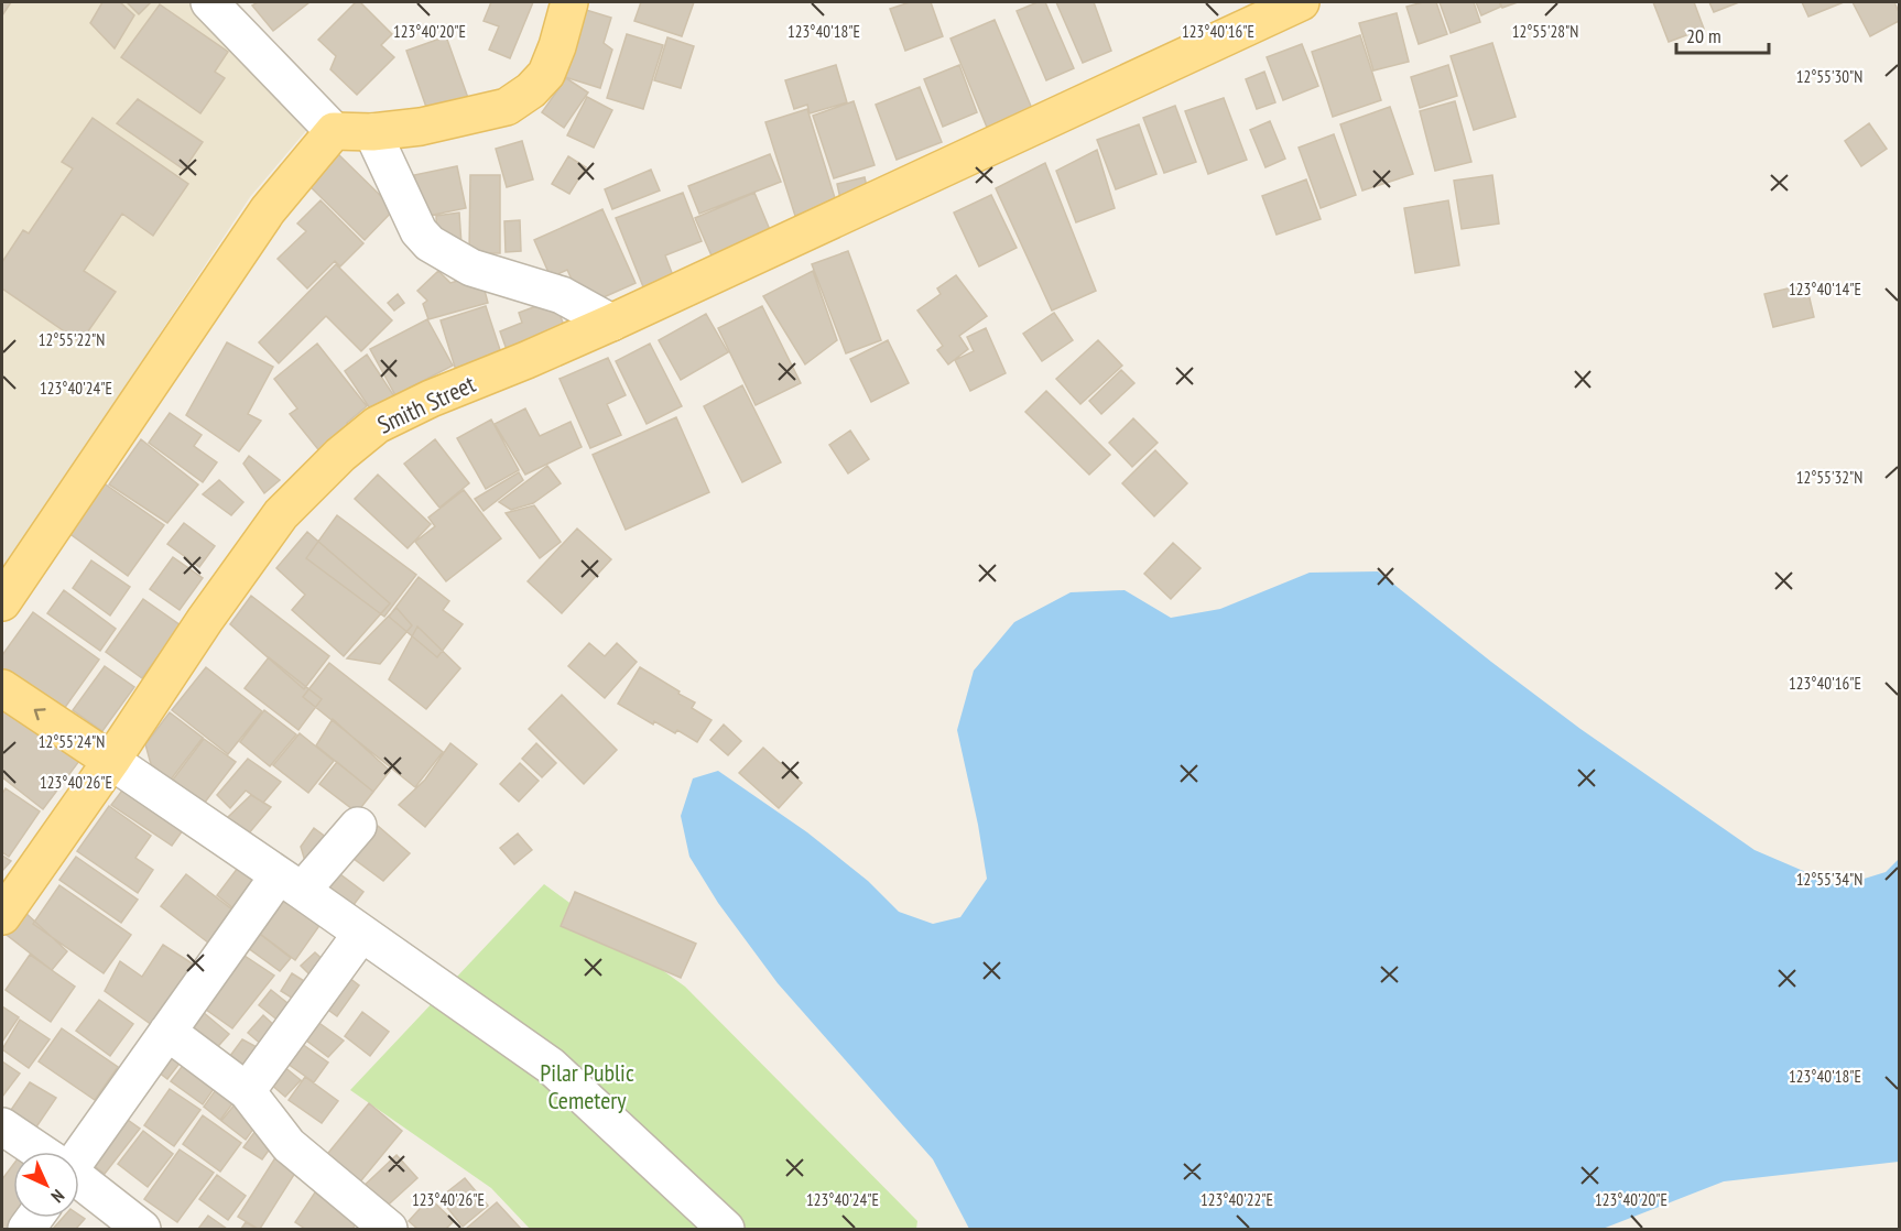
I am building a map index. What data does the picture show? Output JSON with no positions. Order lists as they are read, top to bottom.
{
  "streets": {
    "main road": ["Smith Street"]
  },
  "parks": ["Pilar Public Cemetery"],
  "scale_bar": "20 m",
  "north": "bottom right",
  "coordinates": [
    "123°40'20\"E",
    "123°40'18\"E",
    "123°40'16\"E",
    "12°55'28\"N",
    "12°55'30\"N",
    "123°40'14\"E",
    "12°55'22\"N",
    "123°40'24\"E",
    "12°55'32\"N",
    "12°55'24\"N",
    "123°40'26\"E",
    "12°55'34\"N",
    "123°40'22\"E"
  ]
}
